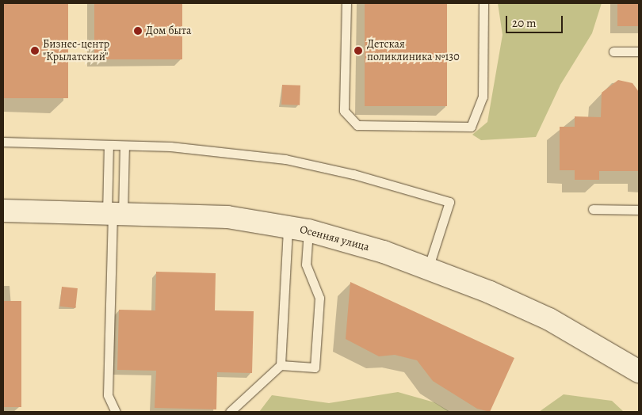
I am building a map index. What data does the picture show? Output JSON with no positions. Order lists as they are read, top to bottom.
{
  "streets": {
    "main road": ["Осенняя улица"]
  },
  "places": ["Дом быта", "Бизнес-центр \"Крылатский\"", "Детская поликлиника №130"],
  "scale_bar": "20 m"
}
